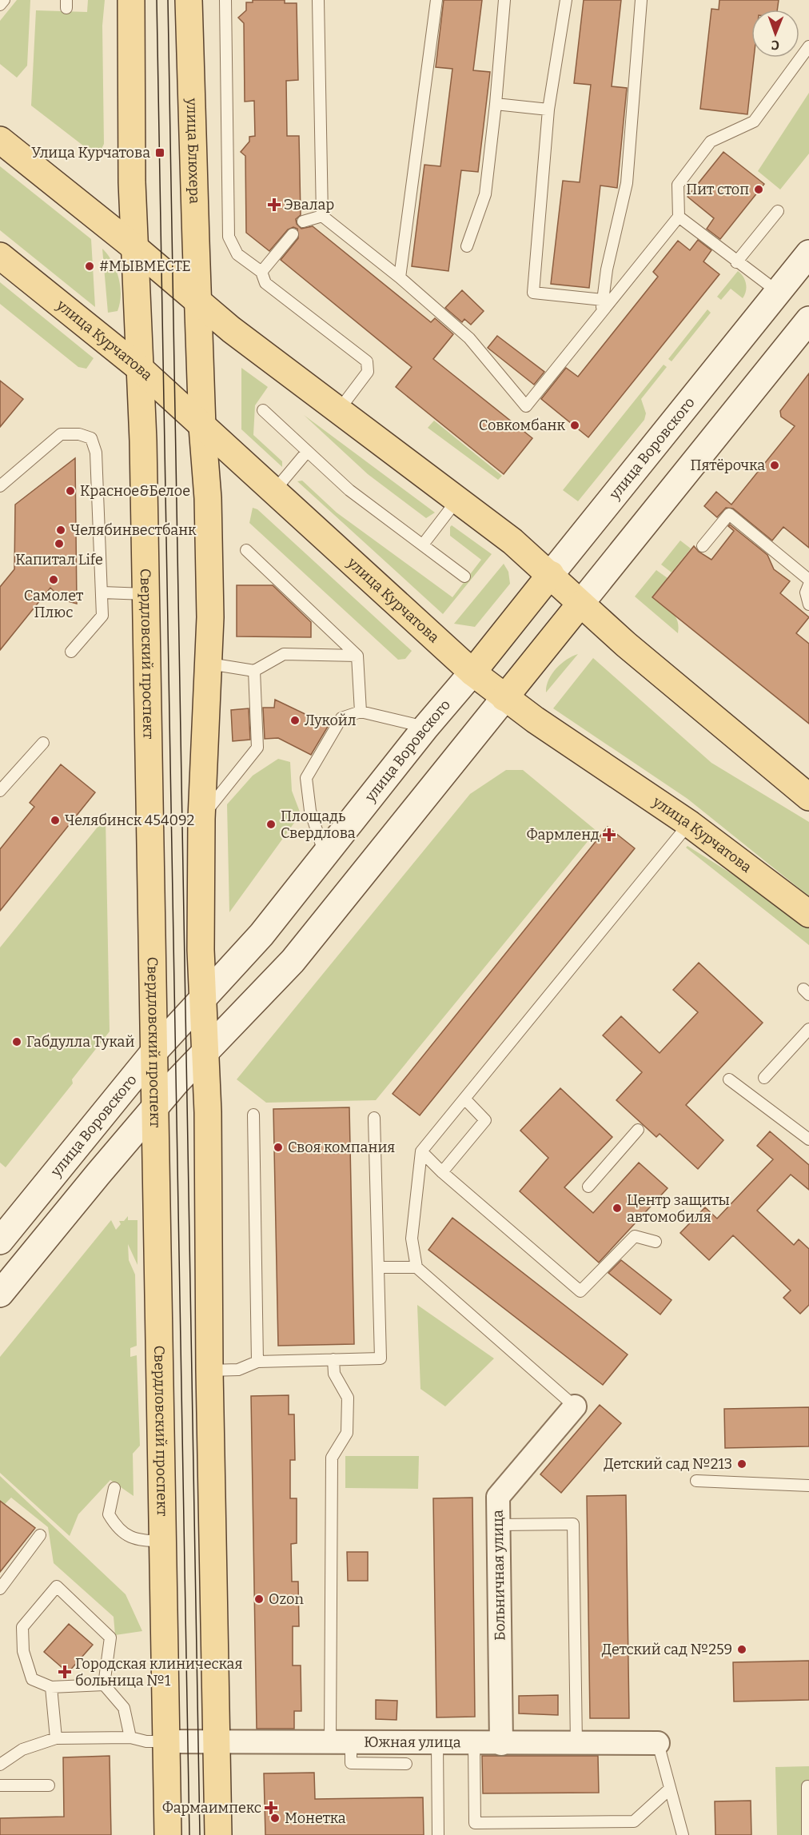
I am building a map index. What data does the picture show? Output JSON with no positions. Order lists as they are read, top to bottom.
{
  "streets": {
    "main road": [
      "улица Блюхера",
      "улица Курчатова",
      "улица Воровского",
      "Свердловский проспект"
    ],
    "street": ["Больничная улица", "Южная улица"]
  },
  "crossings": [
    ["улица Курчатова", "улица Воровского"],
    ["улица Курчатова", "Свердловский проспект"],
    ["улица Воровского", "Свердловский проспект"],
    ["Свердловский проспект", "Южная улица"],
    ["Больничная улица", "Южная улица"]
  ],
  "places": {
    "transit": ["Улица Курчатова"],
    "other": [
      "Пит стоп",
      "#МЫВМЕСТЕ",
      "Совкомбанк",
      "Пятёрочка",
      "Красное&Белое",
      "Челябинвестбанк",
      "Капитал Life",
      "Самолет Плюс",
      "Лукойл",
      "Челябинск 454092",
      "Площадь Свердлова",
      "Габдулла Тукай",
      "Своя компания",
      "Центр защиты автомобиля",
      "Детский сад №213",
      "Ozon",
      "Детский сад №259",
      "Монетка"
    ],
    "health": [
      "Эвалар",
      "Фармленд",
      "Городская клиническая больница №1",
      "Фармаимпекс"
    ]
  },
  "north": "bottom"
}
